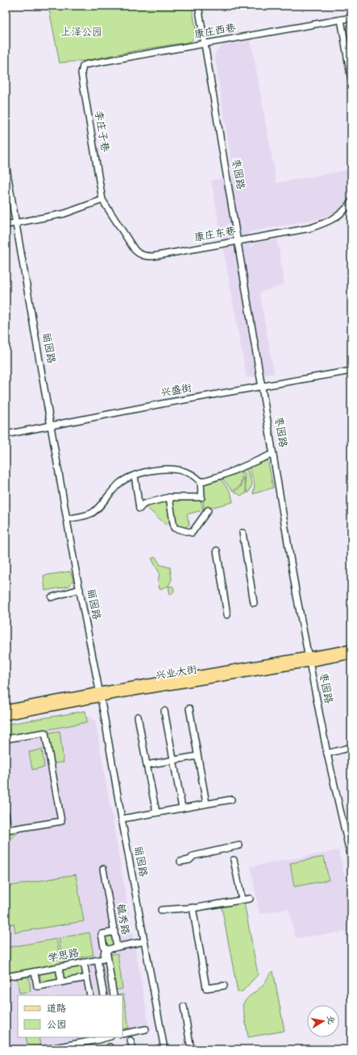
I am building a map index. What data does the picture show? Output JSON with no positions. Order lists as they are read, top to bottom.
{
  "streets": {
    "main road": ["兴业大街"],
    "street": [
      "康庄西巷",
      "李庄子巷",
      "枣园路",
      "康庄东巷",
      "丽园路",
      "兴盛街",
      "毓秀路",
      "学思路"
    ]
  },
  "crossings": [
    ["康庄西巷", "李庄子巷"],
    ["康庄西巷", "枣园路"],
    ["李庄子巷", "康庄东巷"],
    ["枣园路", "康庄东巷"],
    ["枣园路", "兴盛街"],
    ["枣园路", "兴业大街"],
    ["丽园路", "兴盛街"],
    ["丽园路", "兴业大街"],
    ["丽园路", "毓秀路"]
  ],
  "parks": ["上泽公园"],
  "legend": ["道路", "公园"],
  "north": "right"
}
